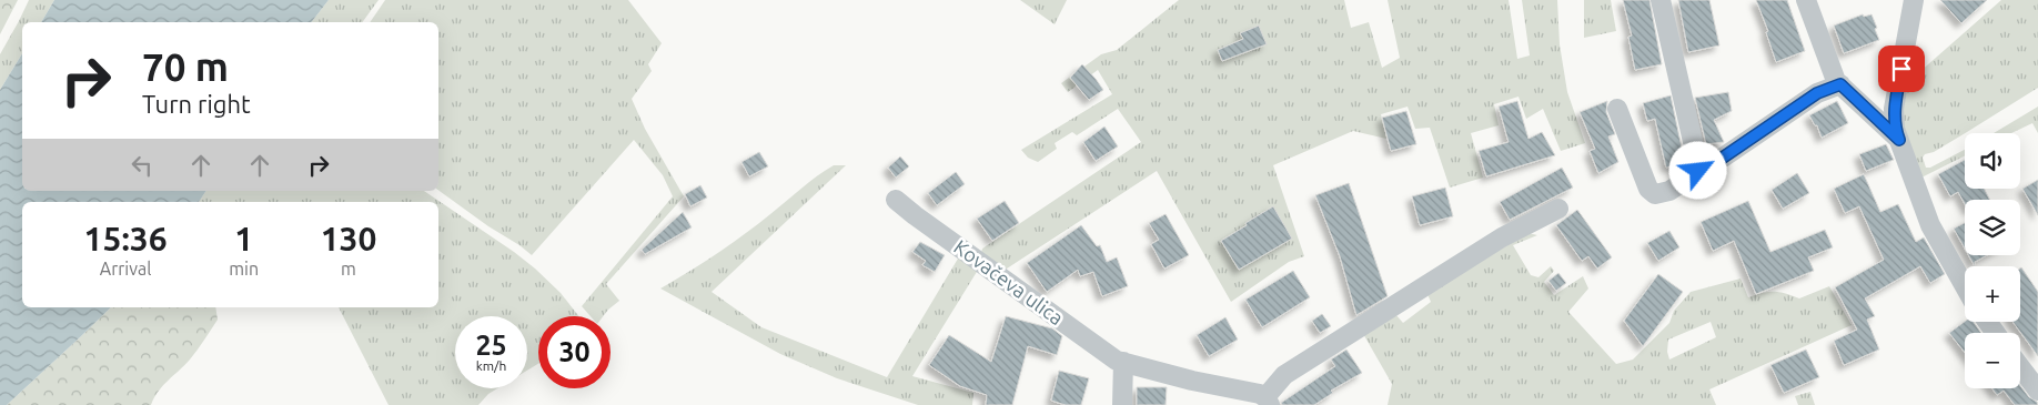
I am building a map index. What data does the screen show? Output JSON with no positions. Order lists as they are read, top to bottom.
{
  "streets": {
    "street": ["Kovačeva ulica"]
  },
  "page": {
    "turn": ["70 m", "Turn right"],
    "map_buttons": ["+", "−"],
    "eta": [
      "15:36",
      "Arrival",
      "1",
      "min",
      "130",
      "m"
    ],
    "speed": "25 km/h",
    "limit": "30"
  }
}
